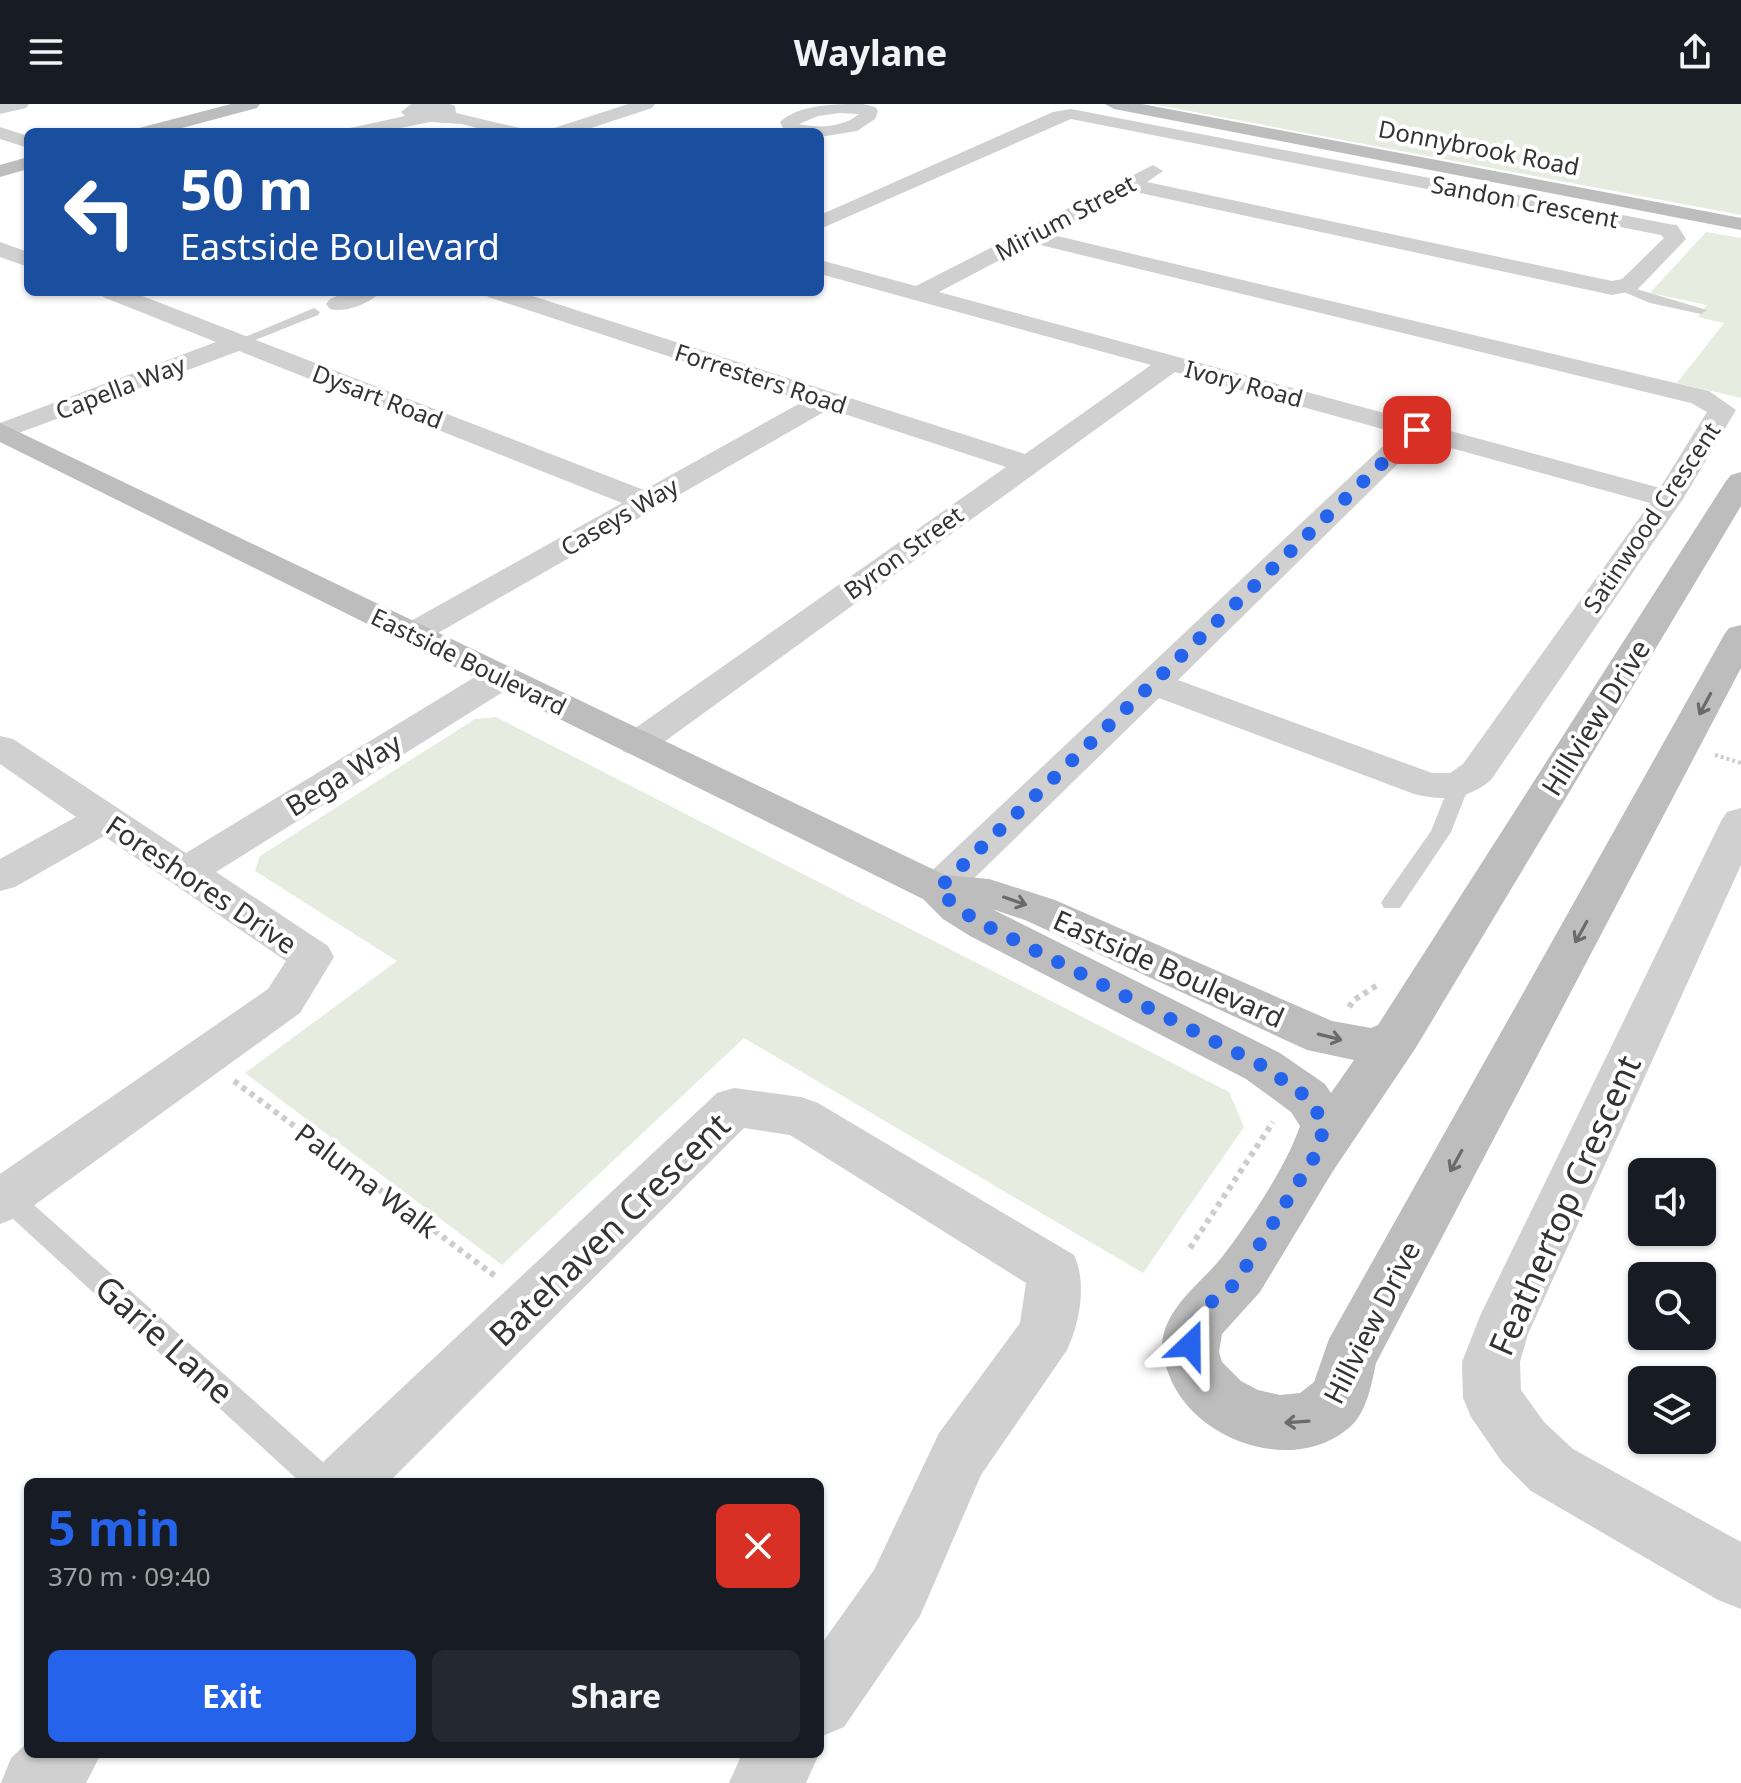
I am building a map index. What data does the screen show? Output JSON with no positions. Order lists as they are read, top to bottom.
{
  "streets": {
    "street": [
      "Donnybrook Road",
      "Sandon Crescent",
      "Mirium Street",
      "Forresters Road",
      "Ivory Road",
      "Capella Way",
      "Dysart Road",
      "Caseys Way",
      "Satinwood Crescent",
      "Byron Street",
      "Eastside Boulevard",
      "Hillview Drive",
      "Bega Way",
      "Foreshores Drive",
      "Feathertop Crescent",
      "Batehaven Crescent"
    ],
    "lane": ["Garie Lane"],
    "path": ["Paluma Walk"]
  },
  "crossings": [
    ["Sandon Crescent", "Mirium Street"],
    ["Mirium Street", "Ivory Road"],
    ["Mirium Street", "Satinwood Crescent"],
    ["Forresters Road", "Caseys Way"],
    ["Forresters Road", "Byron Street"],
    ["Ivory Road", "Satinwood Crescent"],
    ["Ivory Road", "Byron Street"],
    ["Capella Way", "Dysart Road"],
    ["Capella Way", "Eastside Boulevard"],
    ["Dysart Road", "Caseys Way"],
    ["Caseys Way", "Eastside Boulevard"],
    ["Byron Street", "Eastside Boulevard"],
    ["Eastside Boulevard", "Hillview Drive"],
    ["Eastside Boulevard", "Bega Way"],
    ["Bega Way", "Foreshores Drive"],
    ["Foreshores Drive", "Paluma Walk"],
    ["Foreshores Drive", "Garie Lane"],
    ["Paluma Walk", "Batehaven Crescent"]
  ],
  "page": {
    "header": "Waylane",
    "turn": ["50 m", "Eastside Boulevard"],
    "heading": ["5 min", "370 m · 09:40"],
    "buttons": ["Exit", "Share"]
  }
}
